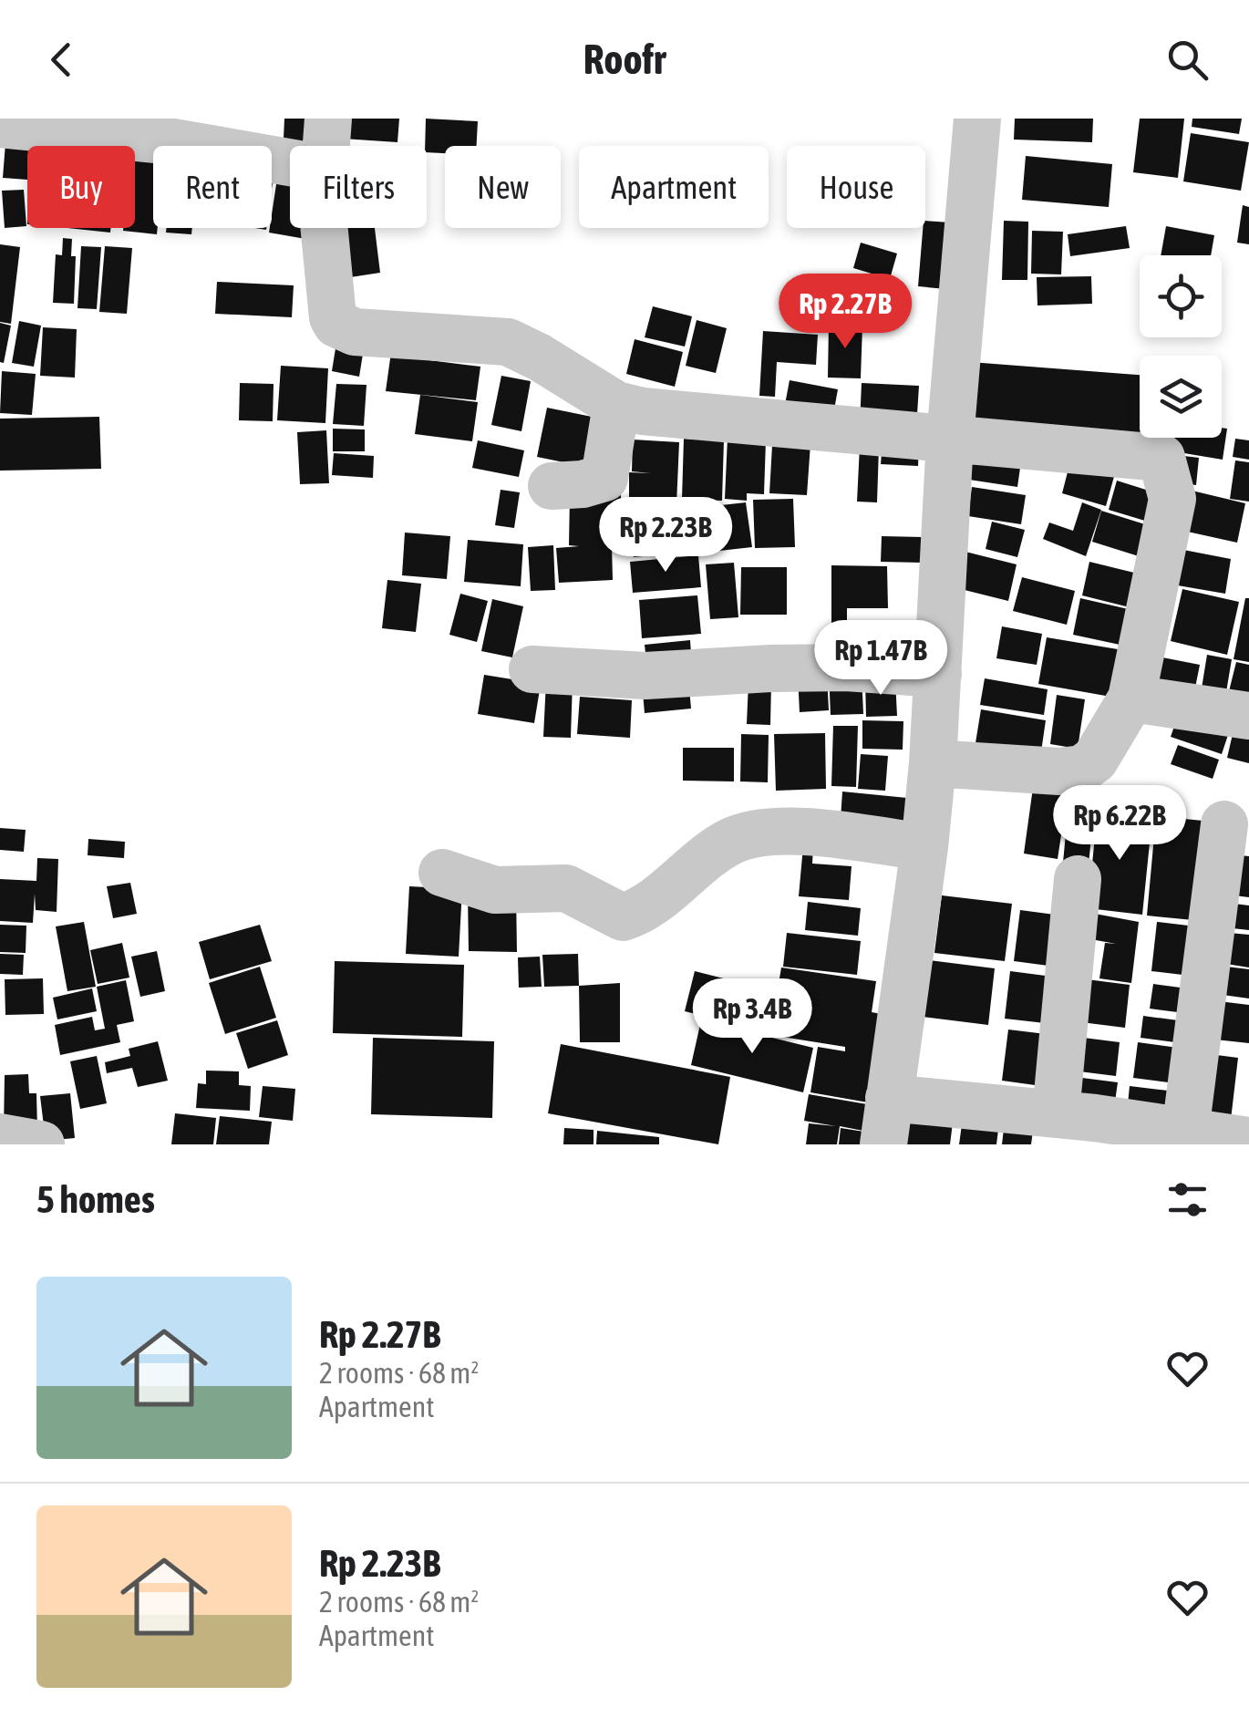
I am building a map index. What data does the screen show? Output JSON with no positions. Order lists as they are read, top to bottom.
{
  "page": {
    "header": "Roofr",
    "chip": [
      "Buy",
      "Rent",
      "Filters",
      "New",
      "Apartment",
      "House"
    ],
    "price": [
      "Rp 2.27B",
      "Rp 2.23B",
      "Rp 1.47B",
      "Rp 6.22B",
      "Rp 3.4B"
    ],
    "heading": "5 homes",
    "list": [
      {
        "name": "Rp 2.27B",
        "note": "2 rooms · 68 m² · Apartment"
      },
      {
        "name": "Rp 2.23B",
        "note": "2 rooms · 68 m² · Apartment"
      }
    ]
  }
}
